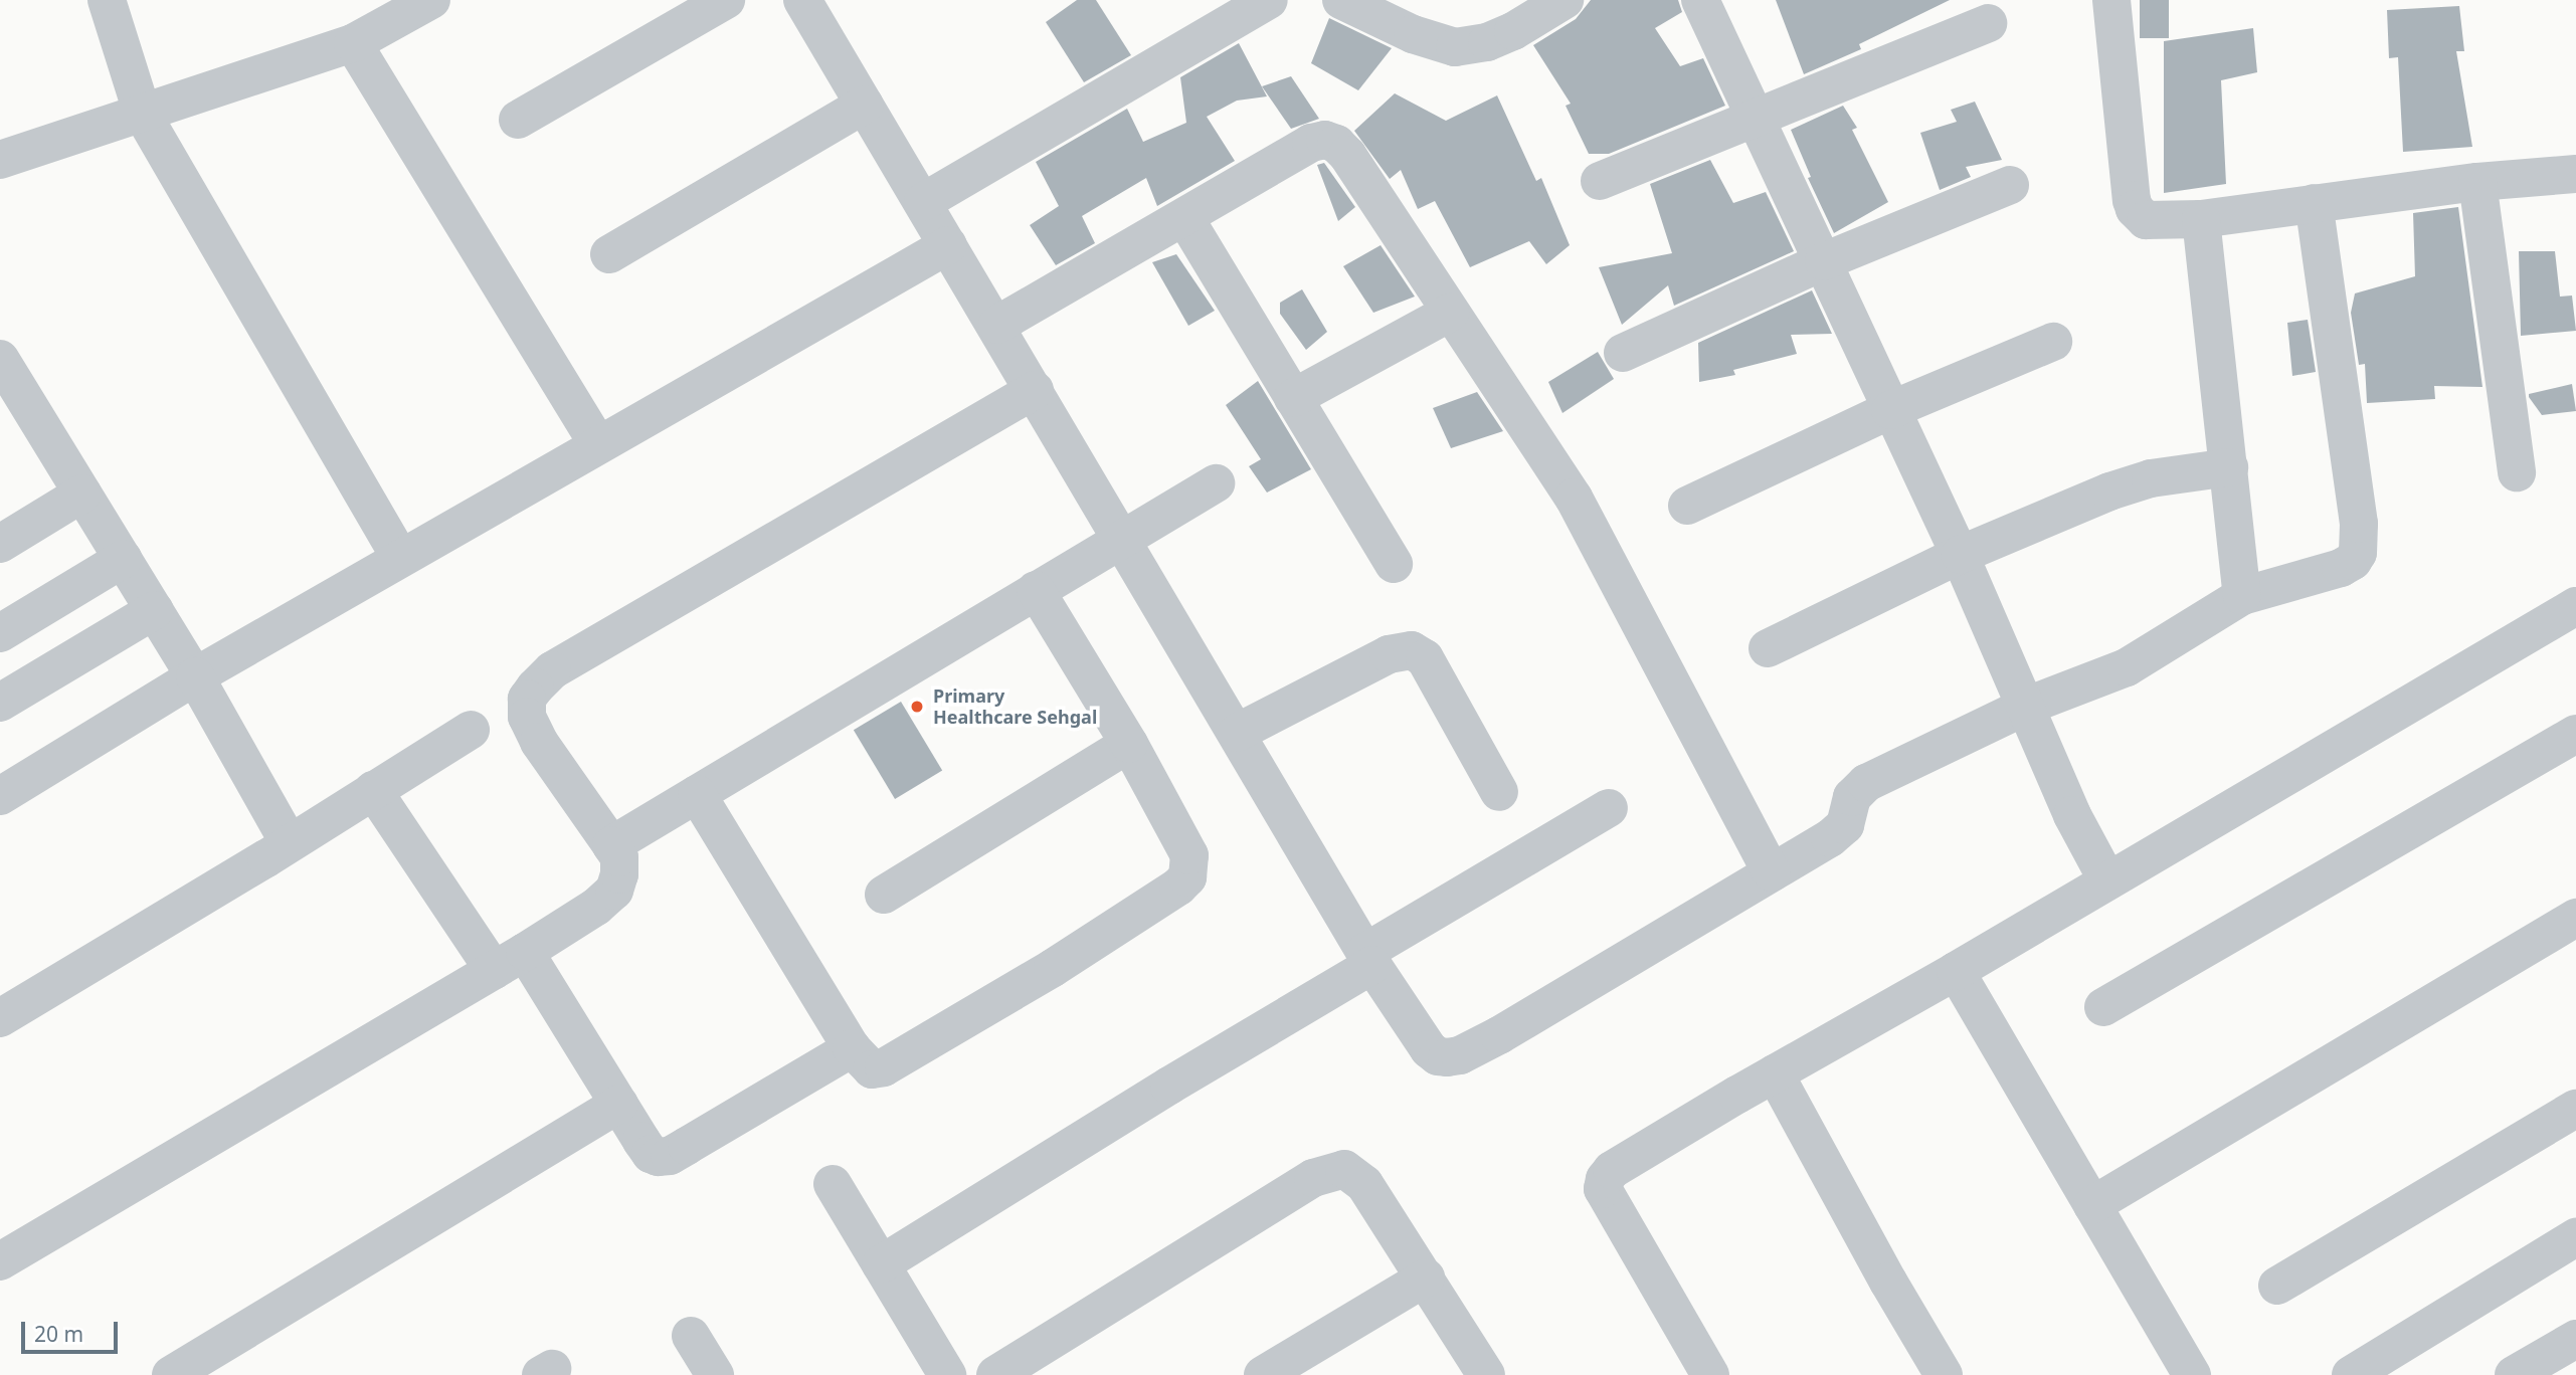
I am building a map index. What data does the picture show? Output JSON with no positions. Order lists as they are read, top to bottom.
{
  "places": ["Primary Healthcare Sehgal"],
  "scale_bar": "20 m"
}
